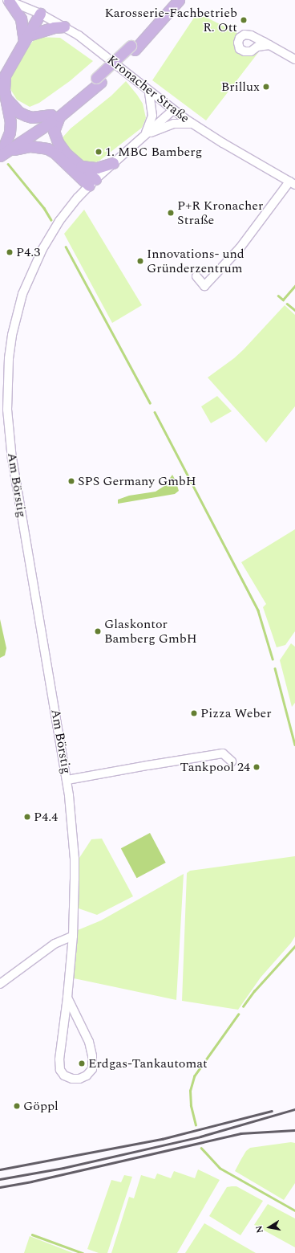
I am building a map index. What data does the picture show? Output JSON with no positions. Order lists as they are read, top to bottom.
{
  "streets": {
    "street": ["Kronacher Straße", "Am Börstig"]
  },
  "crossings": [
    ["Kronacher Straße", "Am Börstig"]
  ],
  "places": [
    "Karosserie-Fachbetrieb R. Ott",
    "Brillux",
    "1. MBC Bamberg",
    "P+R Kronacher Straße",
    "P4.3",
    "Innovations- und Gründerzentrum",
    "SPS Germany GmbH",
    "Glaskontor Bamberg GmbH",
    "Pizza Weber",
    "Tankpool 24",
    "P4.4",
    "Erdgas-Tankautomat",
    "Göppl"
  ],
  "north": "left"
}
